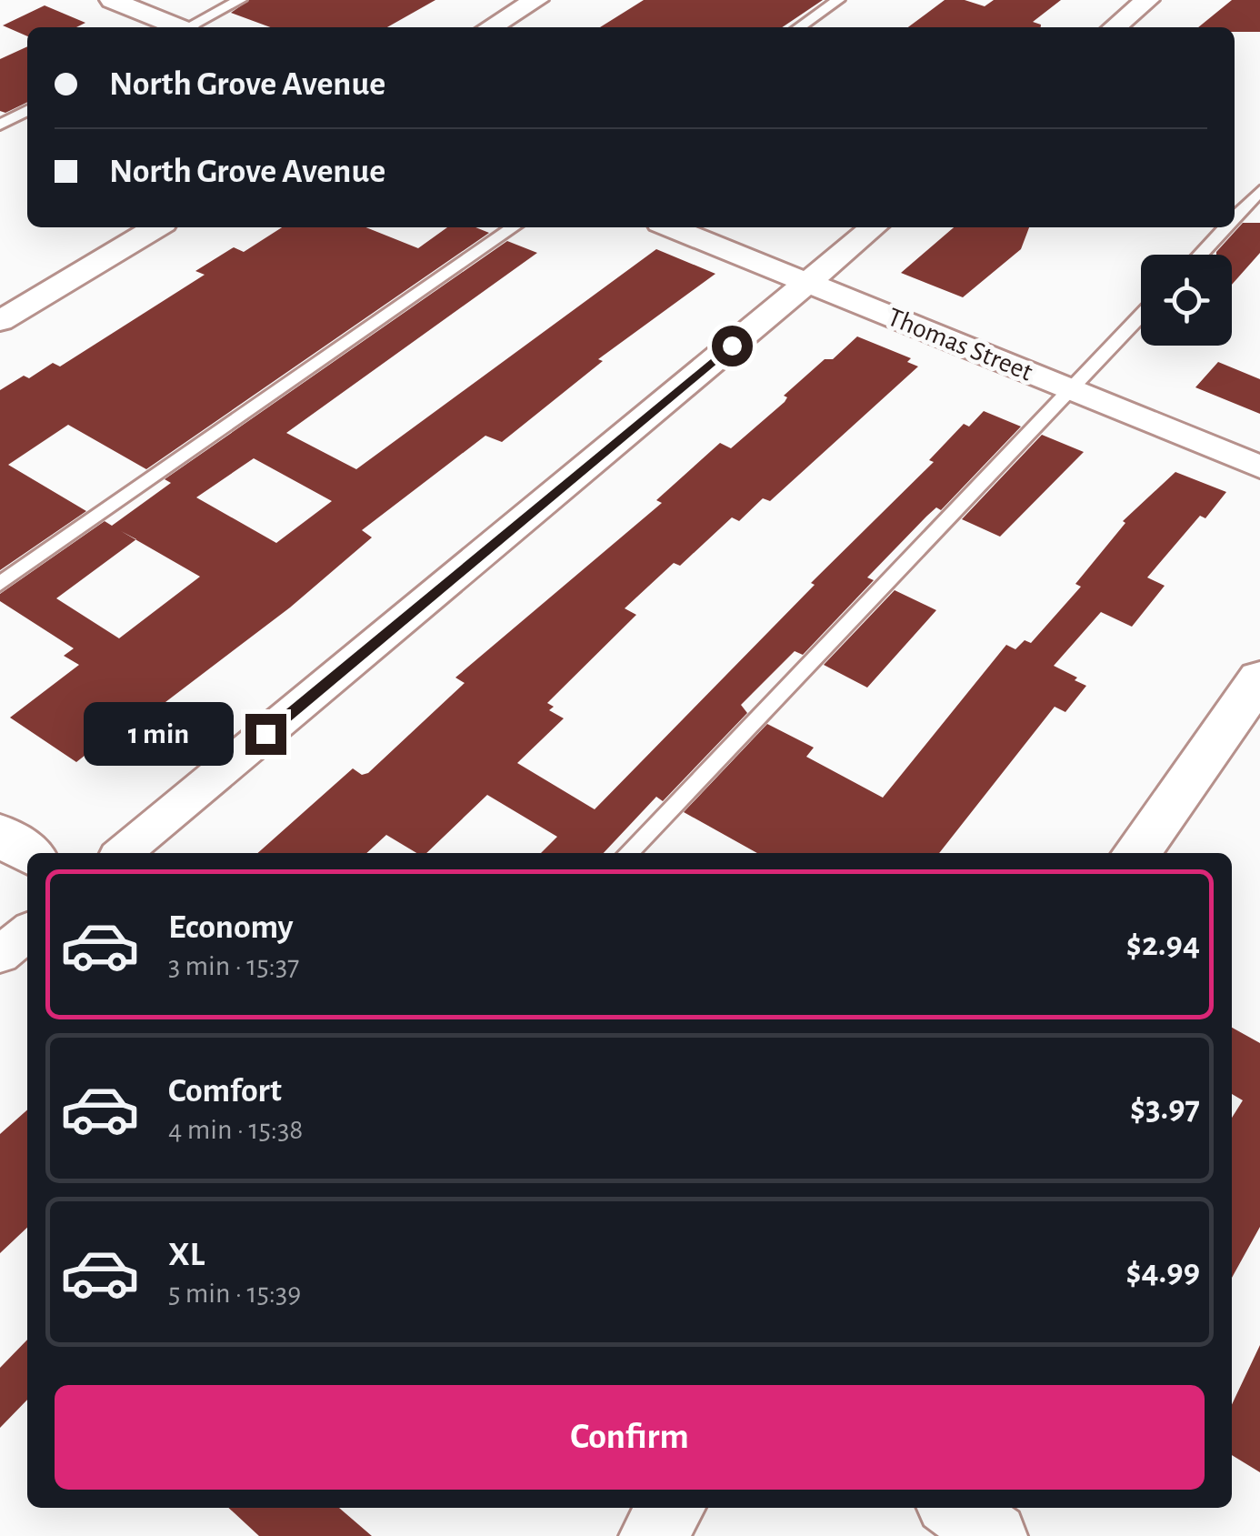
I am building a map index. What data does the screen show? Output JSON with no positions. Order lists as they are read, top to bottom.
{
  "streets": {
    "street": ["Thomas Street"]
  },
  "page": {
    "banner": ["North Grove Avenue", "North Grove Avenue"],
    "bubble": "1 min",
    "list": [
      {
        "name": "Economy",
        "note": "3 min · 15:37",
        "value": "$2.94"
      },
      {
        "name": "Comfort",
        "note": "4 min · 15:38",
        "value": "$3.97"
      },
      {
        "name": "XL",
        "note": "5 min · 15:39",
        "value": "$4.99"
      }
    ],
    "buttons": "Confirm"
  }
}
